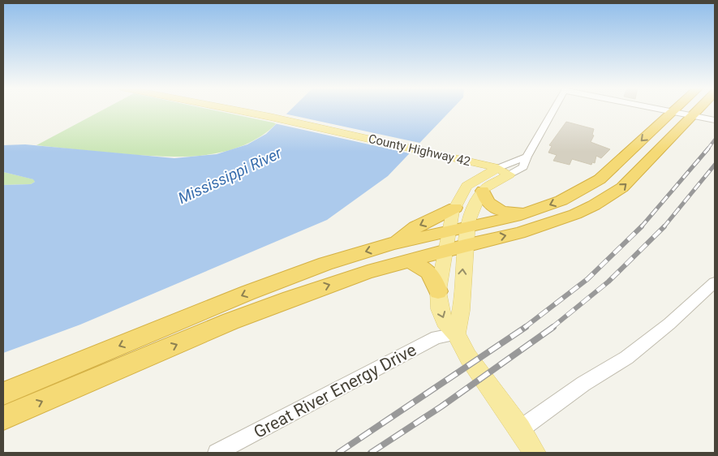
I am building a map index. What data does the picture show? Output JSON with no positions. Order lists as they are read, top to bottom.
{
  "streets": {
    "main road": ["County Highway 42"],
    "street": ["Great River Energy Drive"]
  },
  "water": ["Mississippi River"]
}
